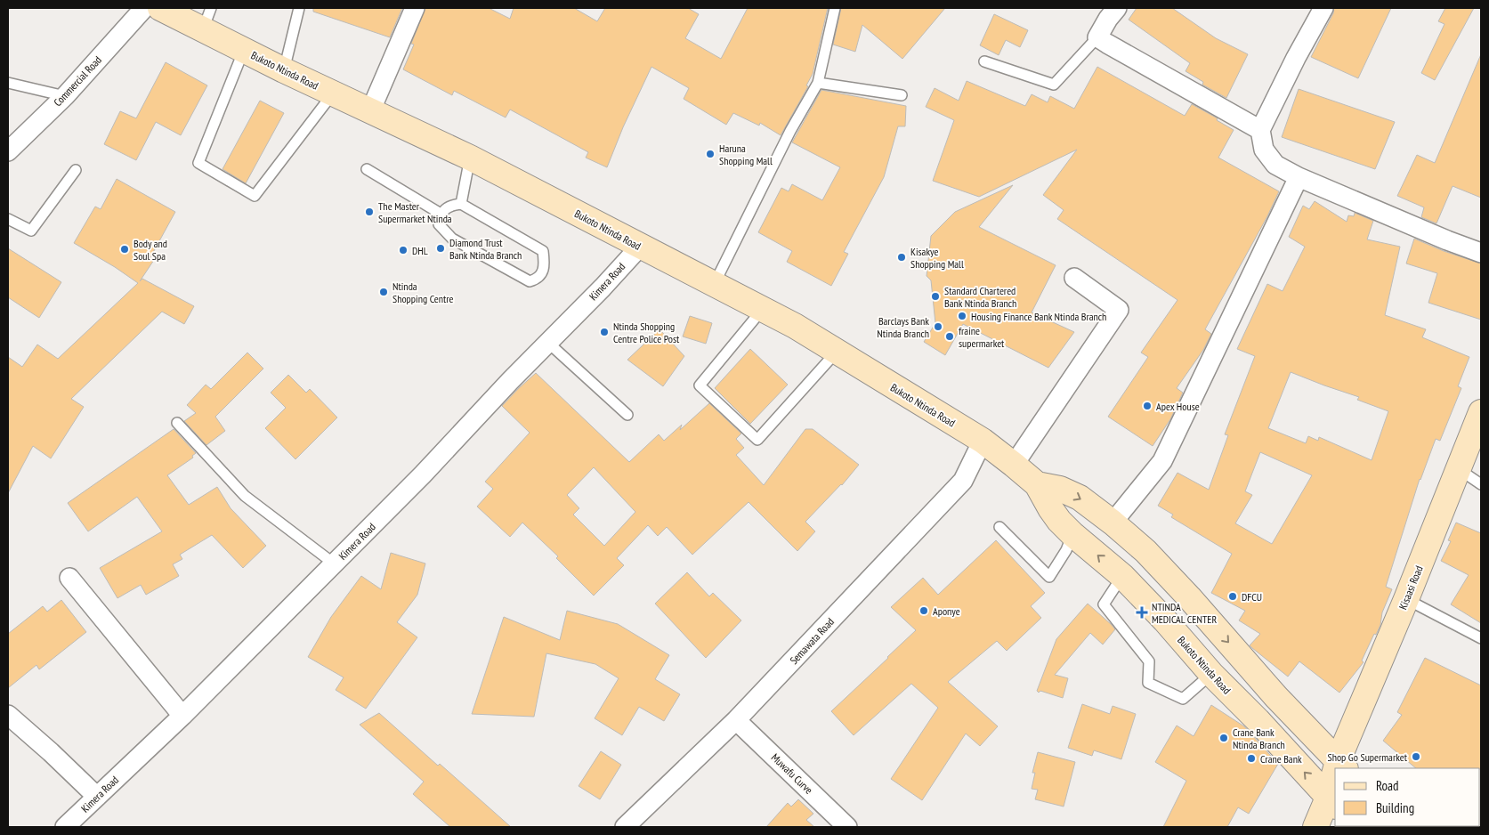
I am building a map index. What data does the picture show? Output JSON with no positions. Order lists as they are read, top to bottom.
{
  "streets": {
    "main road": ["Bukoto Ntinda Road", "Kisaasi Road"],
    "street": [
      "Commercial Road",
      "Kimera Road",
      "Semawata Road",
      "Muwafu Curve"
    ]
  },
  "crossings": [
    ["Bukoto Ntinda Road", "Kimera Road"],
    ["Bukoto Ntinda Road", "Kisaasi Road"],
    ["Bukoto Ntinda Road", "Semawata Road"],
    ["Semawata Road", "Muwafu Curve"]
  ],
  "places": {
    "other": [
      "Haruna Shopping Mall",
      "The Master Supermarket Ntinda",
      "Diamond Trust Bank Ntinda Branch",
      "Body and Soul Spa",
      "DHL",
      "Kisakye Shopping Mall",
      "Ntinda Shopping Centre",
      "Standard Chartered Bank Ntinda Branch",
      "Housing Finance Bank Ntinda Branch",
      "Barclays Bank Ntinda Branch",
      "Ntinda Shopping Centre Police Post",
      "fraine supermarket",
      "Apex House",
      "DFCU",
      "Aponye",
      "Crane Bank Ntinda Branch",
      "Shop Go Supermarket",
      "Crane Bank"
    ],
    "health": ["NTINDA MEDICAL CENTER"]
  },
  "legend": ["Road", "Building"]
}
